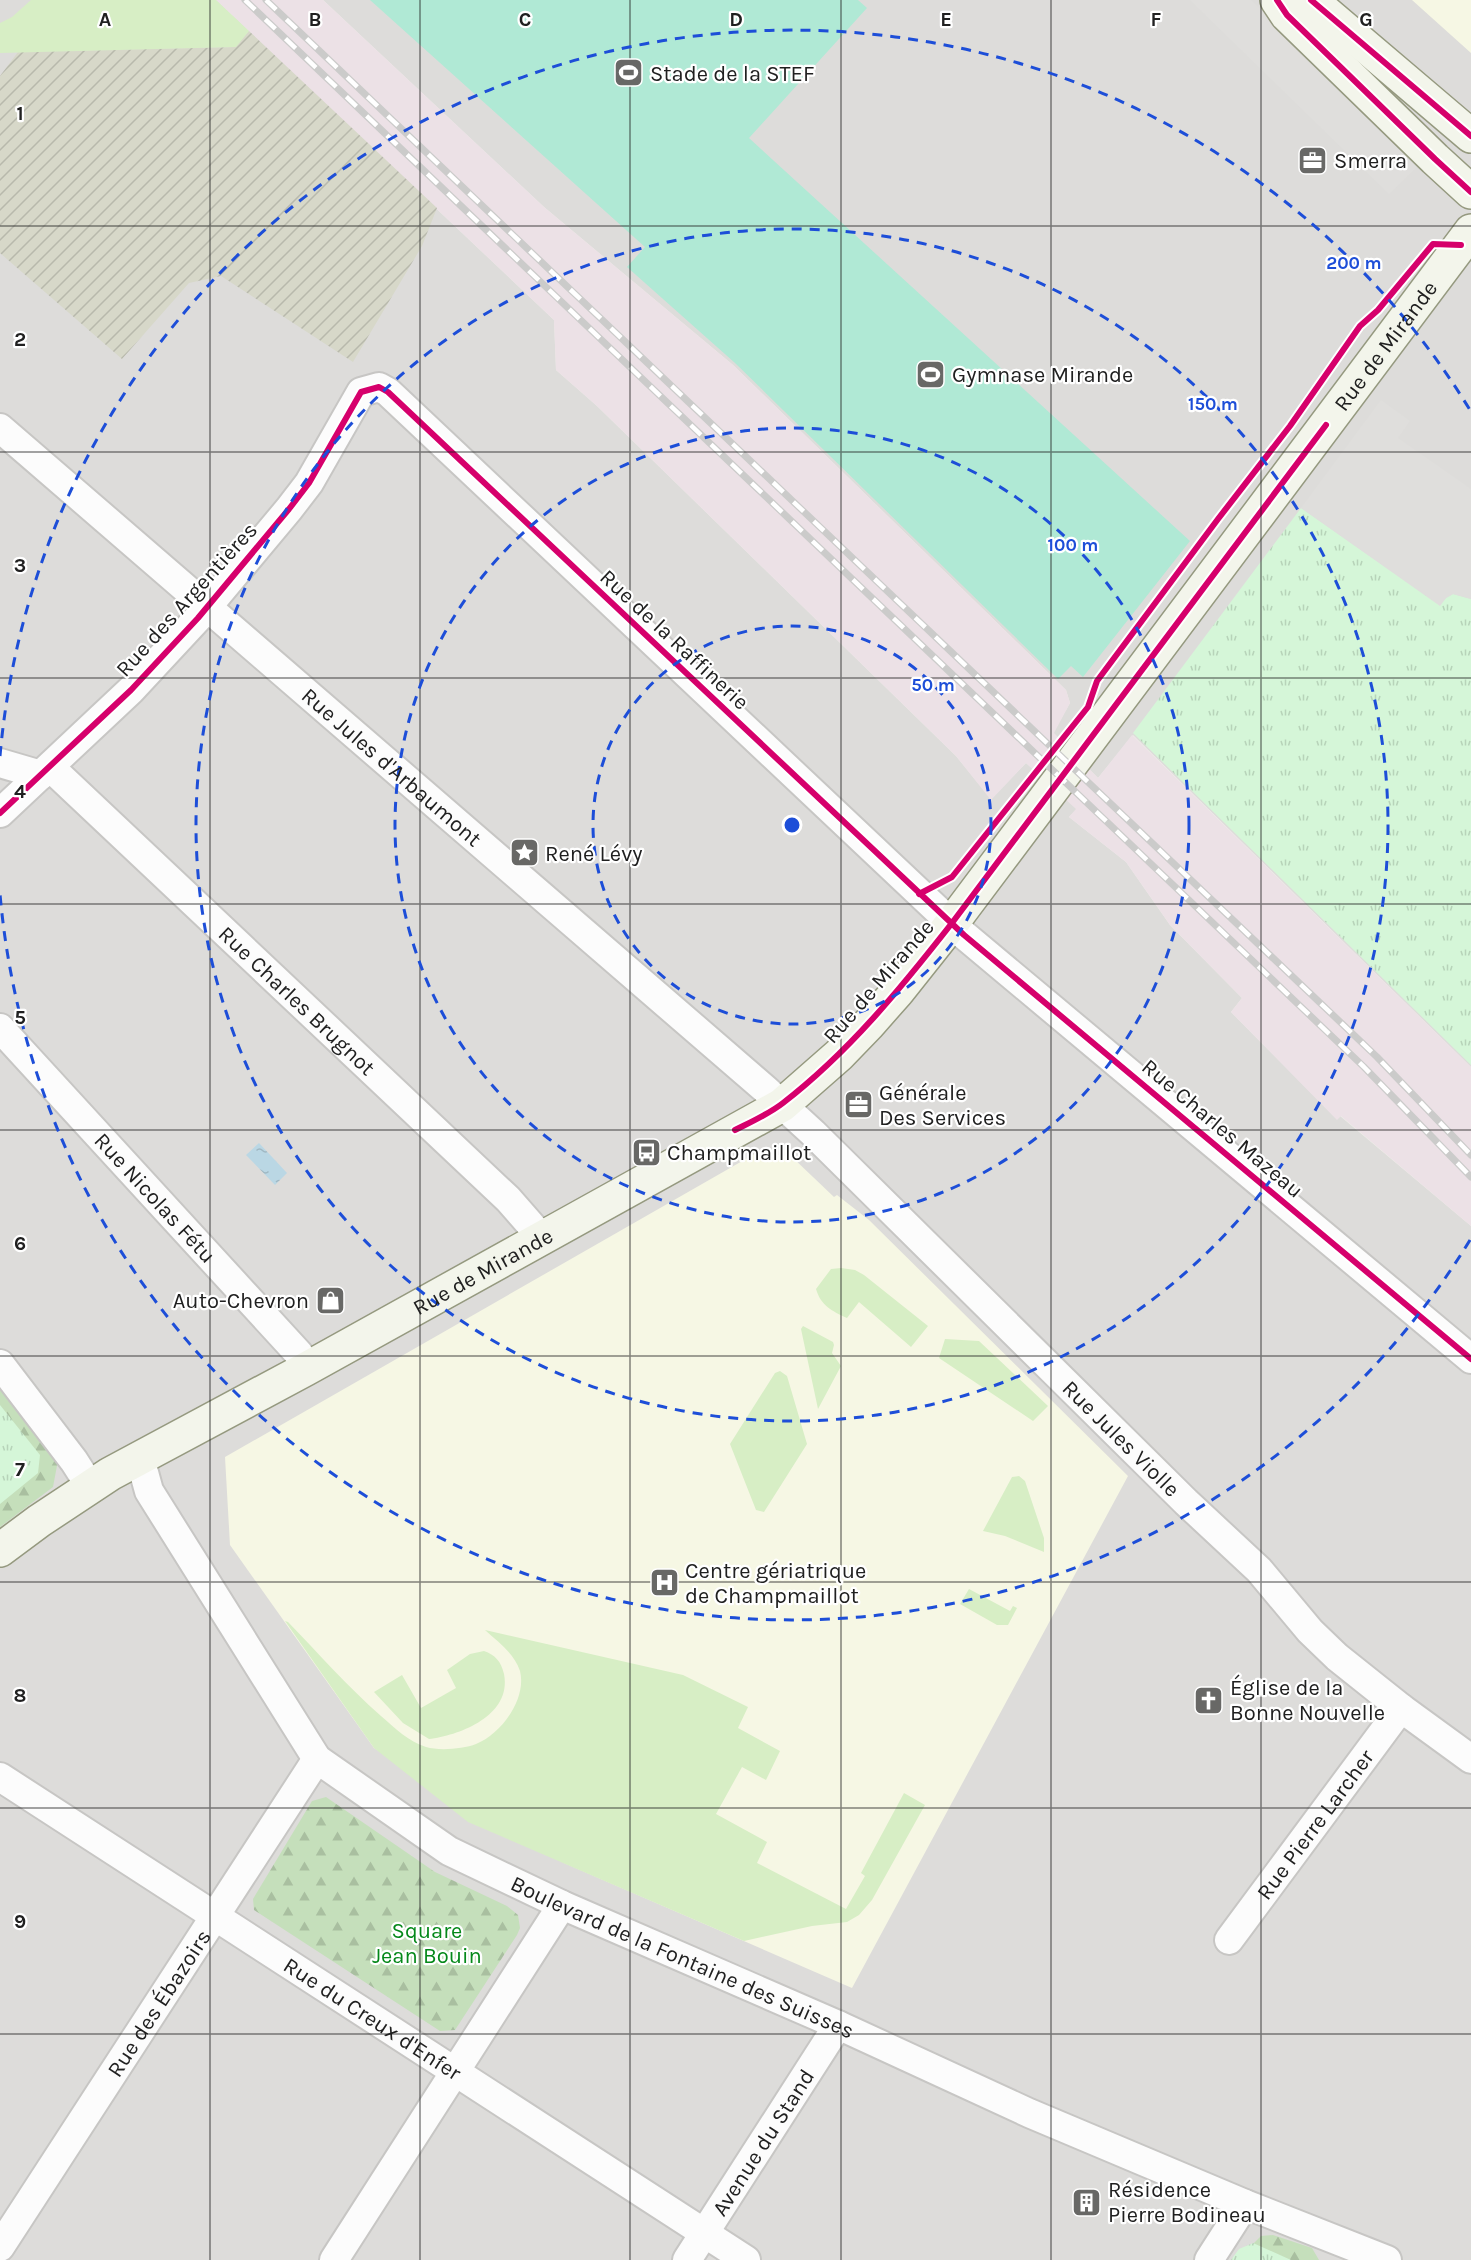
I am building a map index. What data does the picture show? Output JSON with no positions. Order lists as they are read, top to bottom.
{
  "streets": {
    "main road": ["Rue de Mirande"],
    "street": [
      "Rue des Argentières",
      "Rue de la Raffinerie",
      "Rue Jules d'Arbaumont",
      "Rue Charles Brugnot",
      "Rue Charles Mazeau",
      "Rue Nicolas Fétu",
      "Rue Jules Violle",
      "Rue Pierre Larcher",
      "Boulevard de la Fontaine des Suisses",
      "Rue des Ébazoirs",
      "Rue du Creux d'Enfer",
      "Avenue du Stand"
    ]
  },
  "crossings": [
    ["Rue de Mirande", "Rue de la Raffinerie"],
    ["Rue de Mirande", "Rue Jules d'Arbaumont"],
    ["Rue de Mirande", "Rue Charles Brugnot"],
    ["Rue de Mirande", "Rue Charles Mazeau"],
    ["Rue de Mirande", "Rue Nicolas Fétu"],
    ["Rue de Mirande", "Rue Jules Violle"],
    ["Rue de Mirande", "Boulevard de la Fontaine des Suisses"],
    ["Rue des Argentières", "Rue de la Raffinerie"],
    ["Rue des Argentières", "Rue Jules d'Arbaumont"],
    ["Rue des Argentières", "Rue Charles Brugnot"],
    ["Rue de la Raffinerie", "Rue Charles Mazeau"],
    ["Rue Jules d'Arbaumont", "Rue Jules Violle"],
    ["Rue Jules Violle", "Rue Pierre Larcher"],
    ["Boulevard de la Fontaine des Suisses", "Rue des Ébazoirs"],
    ["Boulevard de la Fontaine des Suisses", "Avenue du Stand"],
    ["Rue des Ébazoirs", "Rue du Creux d'Enfer"],
    ["Rue du Creux d'Enfer", "Avenue du Stand"]
  ],
  "parks": ["Square Jean Bouin"],
  "places": {
    "sports": ["Stade de la STEF", "Gymnase Mirande"],
    "office": ["Smerra", "Générale Des Services"],
    "place": ["René Lévy"],
    "bus stop": ["Champmaillot"],
    "shop": ["Auto-Chevron"],
    "hospital": ["Centre gériatrique de Champmaillot"],
    "church": ["Église de la Bonne Nouvelle"],
    "building": ["Résidence Pierre Bodineau"]
  },
  "grid": {
    "columns": [
      "A",
      "B",
      "C",
      "D",
      "E",
      "F",
      "G"
    ],
    "rows": [
      "1",
      "2",
      "3",
      "4",
      "5",
      "6",
      "7",
      "8",
      "9"
    ]
  },
  "rings": [
    "200 m",
    "150 m",
    "100 m",
    "50 m"
  ]
}
